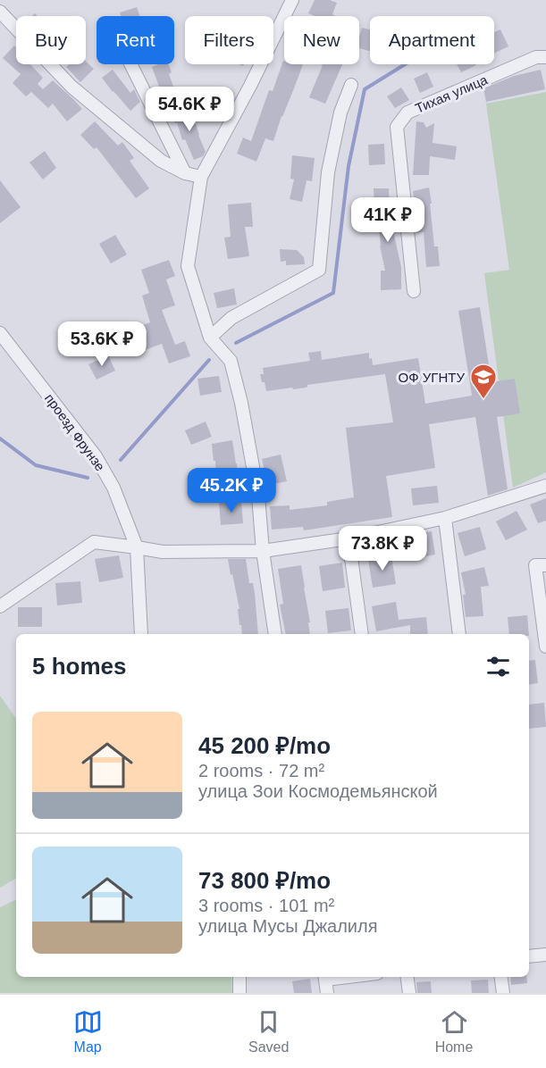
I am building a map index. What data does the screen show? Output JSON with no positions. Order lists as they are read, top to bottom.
{
  "streets": {
    "street": ["Тихая улица", "проезд Фрунзе"]
  },
  "places": {
    "school or university": ["ОФ УГНТУ"]
  },
  "page": {
    "chip": [
      "Buy",
      "Rent",
      "Filters",
      "New",
      "Apartment"
    ],
    "price": [
      "54.6K ₽",
      "41K ₽",
      "53.6K ₽",
      "45.2K ₽",
      "73.8K ₽"
    ],
    "heading": "5 homes",
    "list": [
      {
        "name": "45 200 ₽/mo",
        "note": "2 rooms · 72 m² · улица Зои Космодемьянской"
      },
      {
        "name": "73 800 ₽/mo",
        "note": "3 rooms · 101 m² · улица Мусы Джалиля"
      }
    ],
    "tabs": ["Map", "Saved", "Home"]
  }
}
